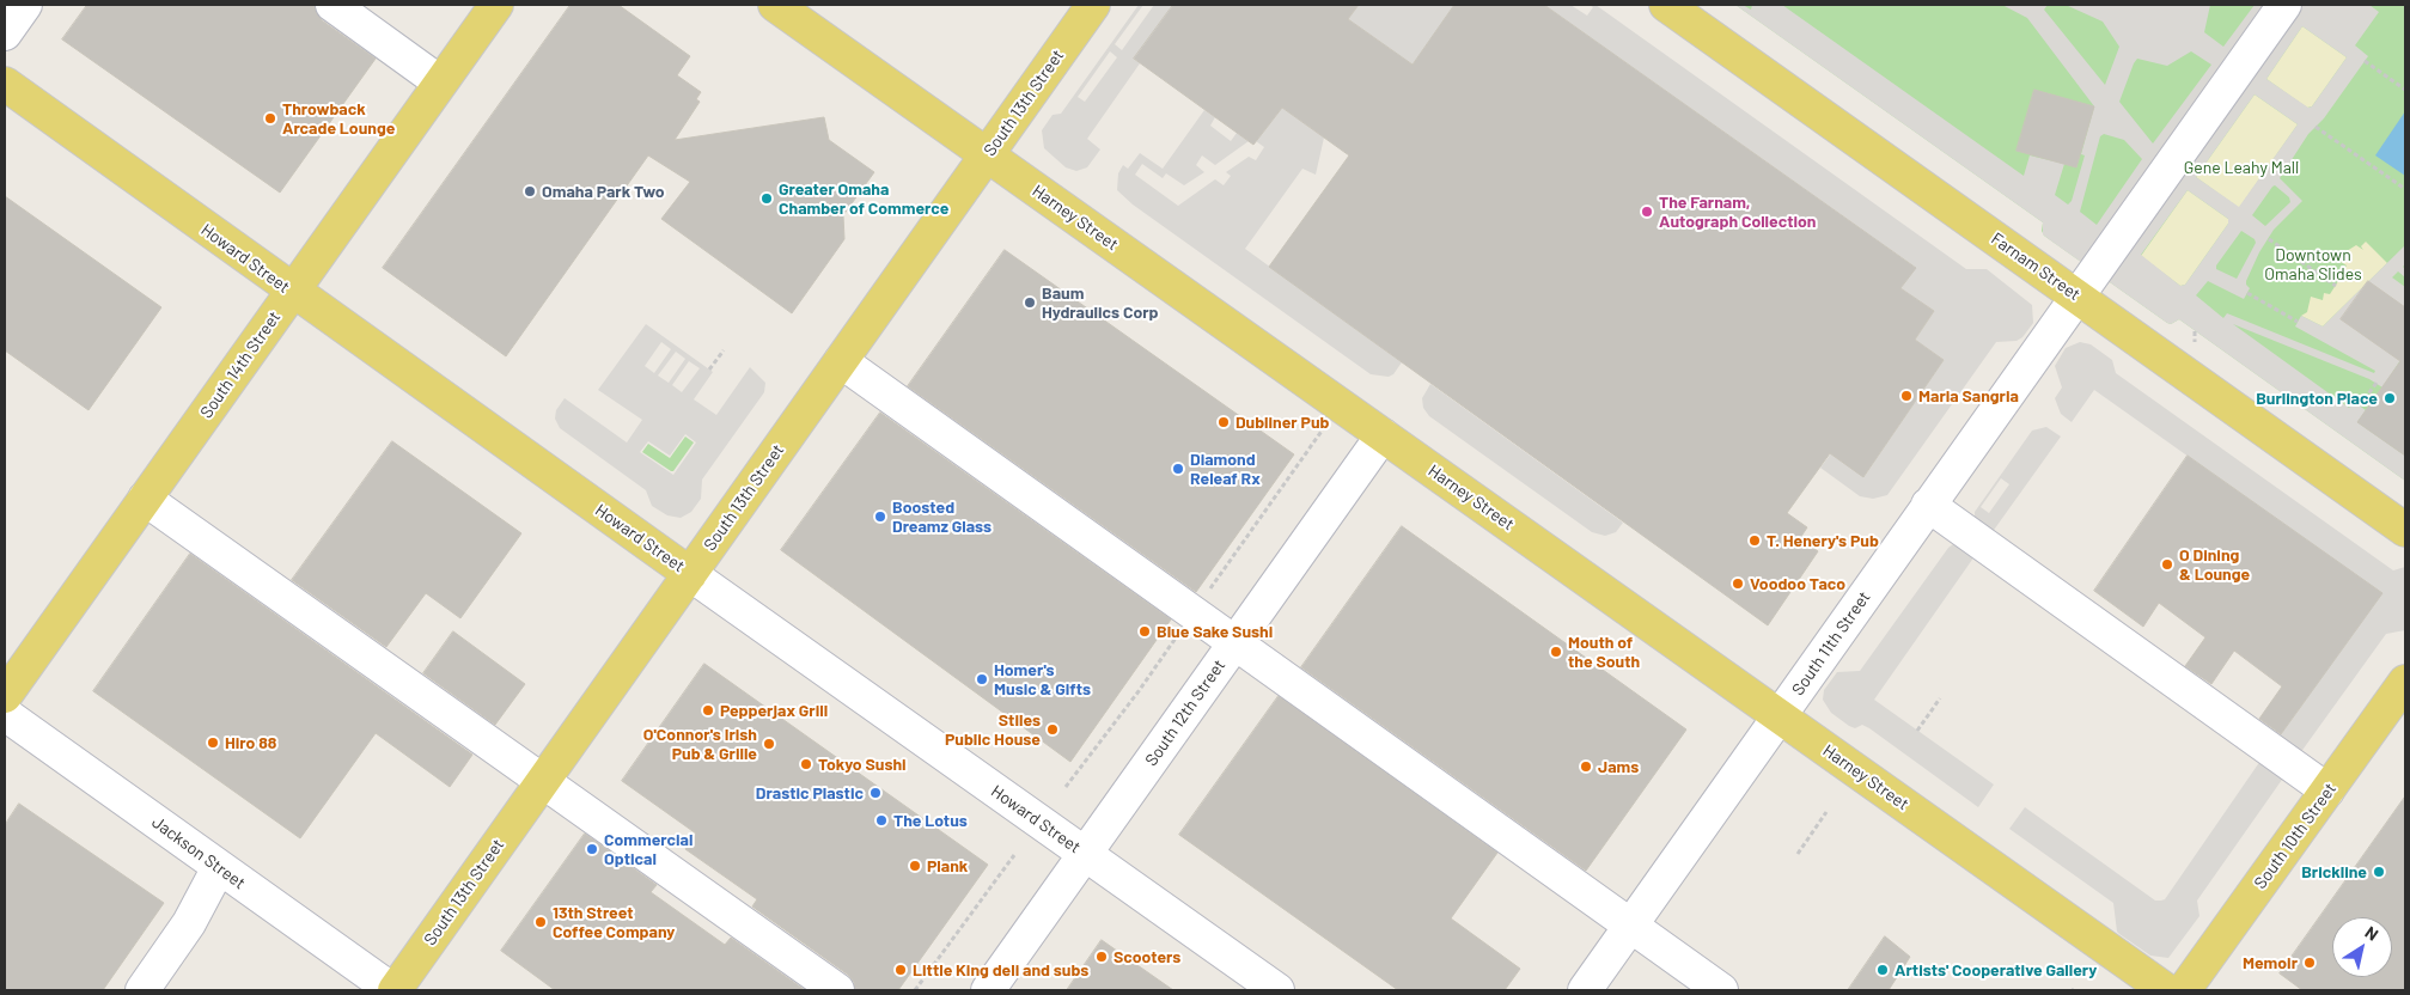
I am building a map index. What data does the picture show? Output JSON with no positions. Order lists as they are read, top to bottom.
{
  "streets": {
    "main road": [
      "South 13th Street",
      "Harney Street",
      "Howard Street",
      "Farnam Street",
      "South 14th Street",
      "South 10th Street"
    ],
    "street": ["South 11th Street", "South 12th Street", "Jackson Street"]
  },
  "crossings": [
    ["South 13th Street", "Harney Street"],
    ["South 13th Street", "Howard Street"],
    ["South 13th Street", "Jackson Street"],
    ["Harney Street", "South 11th Street"],
    ["Harney Street", "South 12th Street"],
    ["Howard Street", "South 14th Street"],
    ["Howard Street", "South 12th Street"],
    ["Farnam Street", "South 11th Street"]
  ],
  "parks": ["Gene Leahy Mall", "Downtown Omaha Slides"],
  "places": [
    "Throwback Arcade Lounge",
    "Omaha Park Two",
    "Greater Omaha Chamber of Commerce",
    "The Farnam, Autograph Collection",
    "Baum Hydraulics Corp",
    "Maria Sangria",
    "Burlington Place",
    "Dubliner Pub",
    "Diamond Releaf Rx",
    "Boosted Dreamz Glass",
    "T. Henery's Pub",
    "O Dining & Lounge",
    "Voodoo Taco",
    "Blue Sake Sushi",
    "Mouth of the South",
    "Homer's Music & Gifts",
    "Pepperjax Grill",
    "Stiles Public House",
    "Hiro 88",
    "O'Connor's Irish Pub & Grille",
    "Tokyo Sushi",
    "Jams",
    "Drastic Plastic",
    "The Lotus",
    "Commercial Optical",
    "Plank",
    "Brickline",
    "13th Street Coffee Company",
    "Scooters",
    "Memoir",
    "Little King deli and subs",
    "Artists' Cooperative Gallery"
  ],
  "north": "top right"
}
